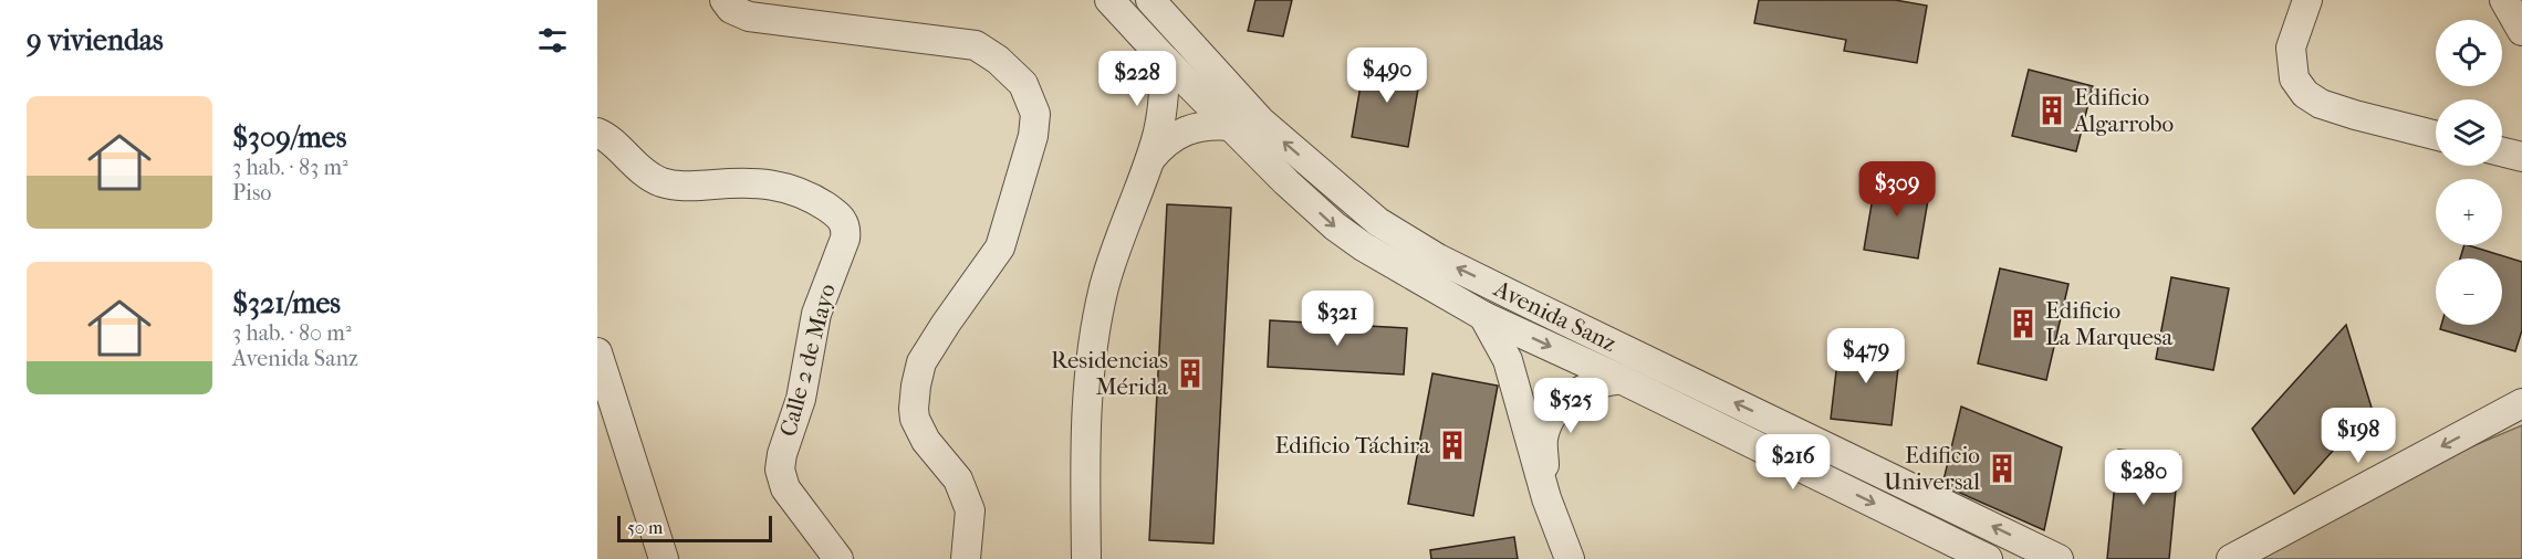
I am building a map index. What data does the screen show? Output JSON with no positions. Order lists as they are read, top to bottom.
{
  "streets": {
    "street": ["Avenida Sanz", "Calle 2 de Mayo"]
  },
  "places": {
    "building": [
      "Edificio Algarrobo",
      "Edificio La Marquesa",
      "Residencias Mérida",
      "Edificio Táchira",
      "Edificio Universal"
    ]
  },
  "scale_bar": "50 m",
  "page": {
    "heading": "9 viviendas",
    "map_buttons": ["+", "−"],
    "price": [
      "$490",
      "$228",
      "$309",
      "$321",
      "$479",
      "$525",
      "$198",
      "$216",
      "$280"
    ],
    "list": [
      {
        "name": "$309/mes",
        "note": "3 hab. · 83 m² · Piso"
      },
      {
        "name": "$321/mes",
        "note": "3 hab. · 80 m² · Avenida Sanz"
      }
    ],
    "scale": "50 m"
  }
}
